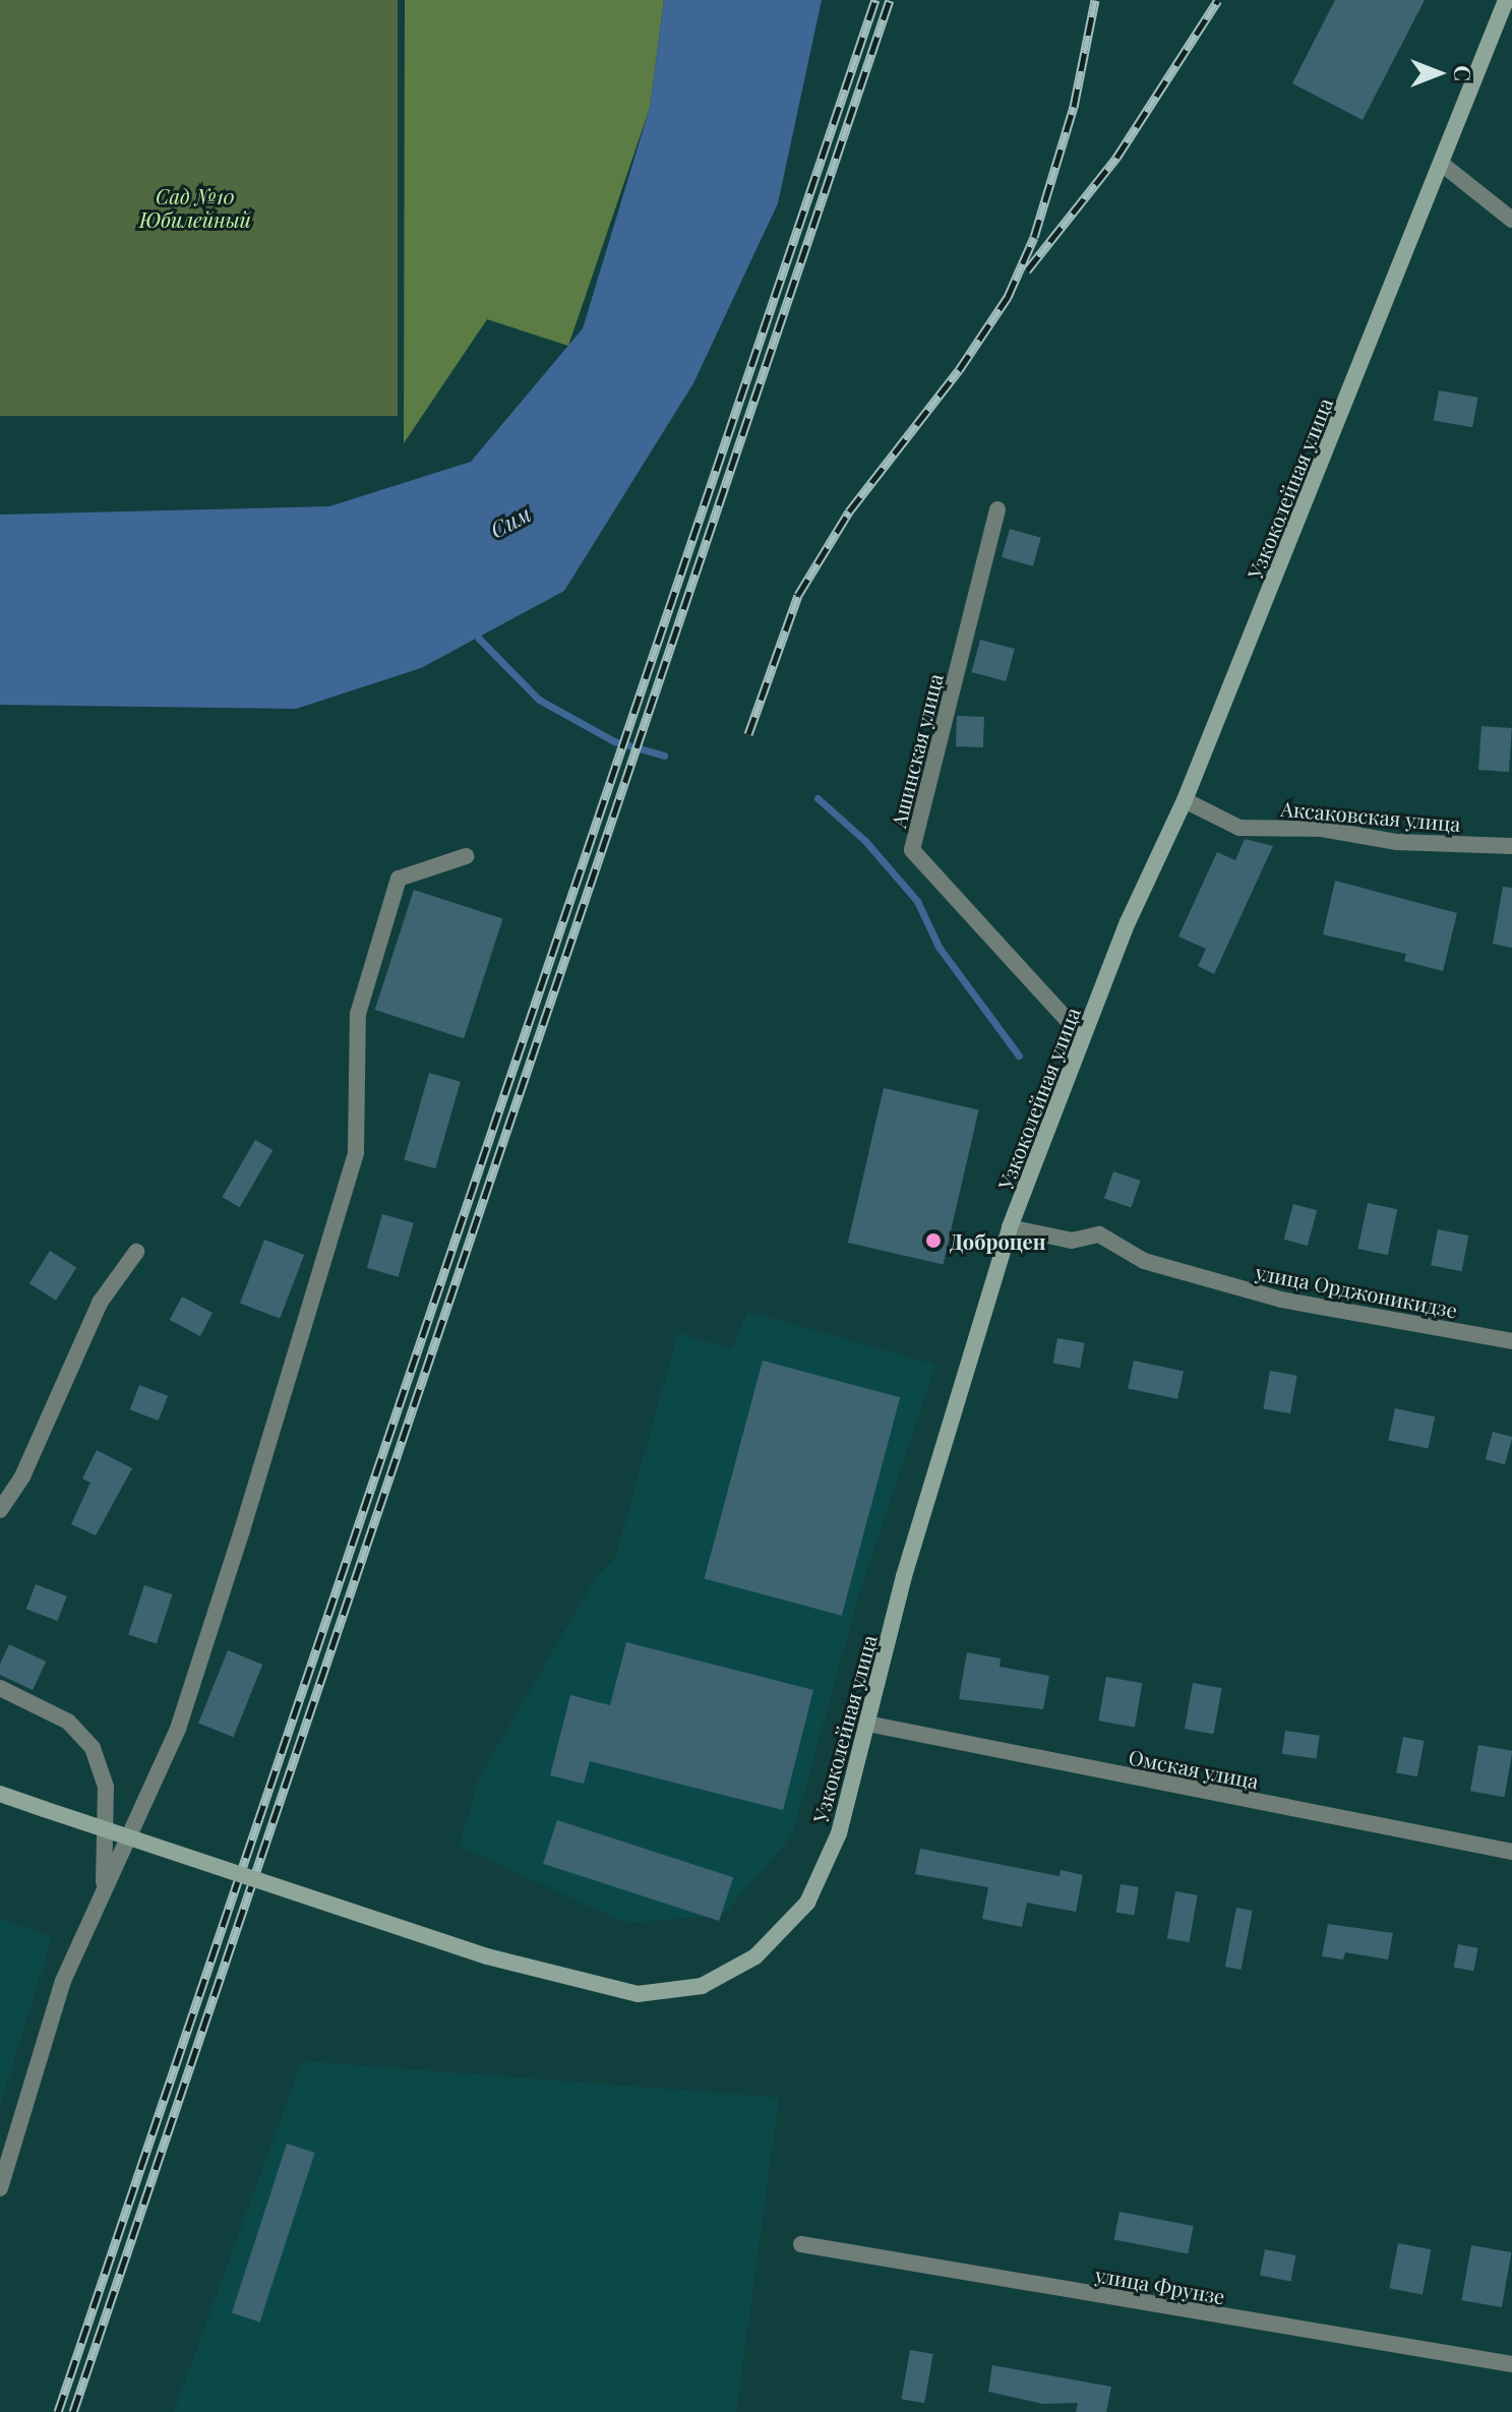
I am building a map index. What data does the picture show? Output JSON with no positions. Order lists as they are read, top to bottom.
{
  "streets": {
    "street": [
      "Узкоколейная улица",
      "Ашинская улица",
      "Аксаковская улица",
      "улица Орджоникидзе",
      "Омская улица",
      "улица Фрунзе"
    ]
  },
  "crossings": [
    ["Узкоколейная улица", "Ашинская улица"],
    ["Узкоколейная улица", "Аксаковская улица"],
    ["Узкоколейная улица", "улица Орджоникидзе"],
    ["Узкоколейная улица", "Омская улица"]
  ],
  "water": ["Сим"],
  "parks": ["Сад №10 Юбилейный"],
  "places": ["Доброцен"],
  "north": "right"
}
